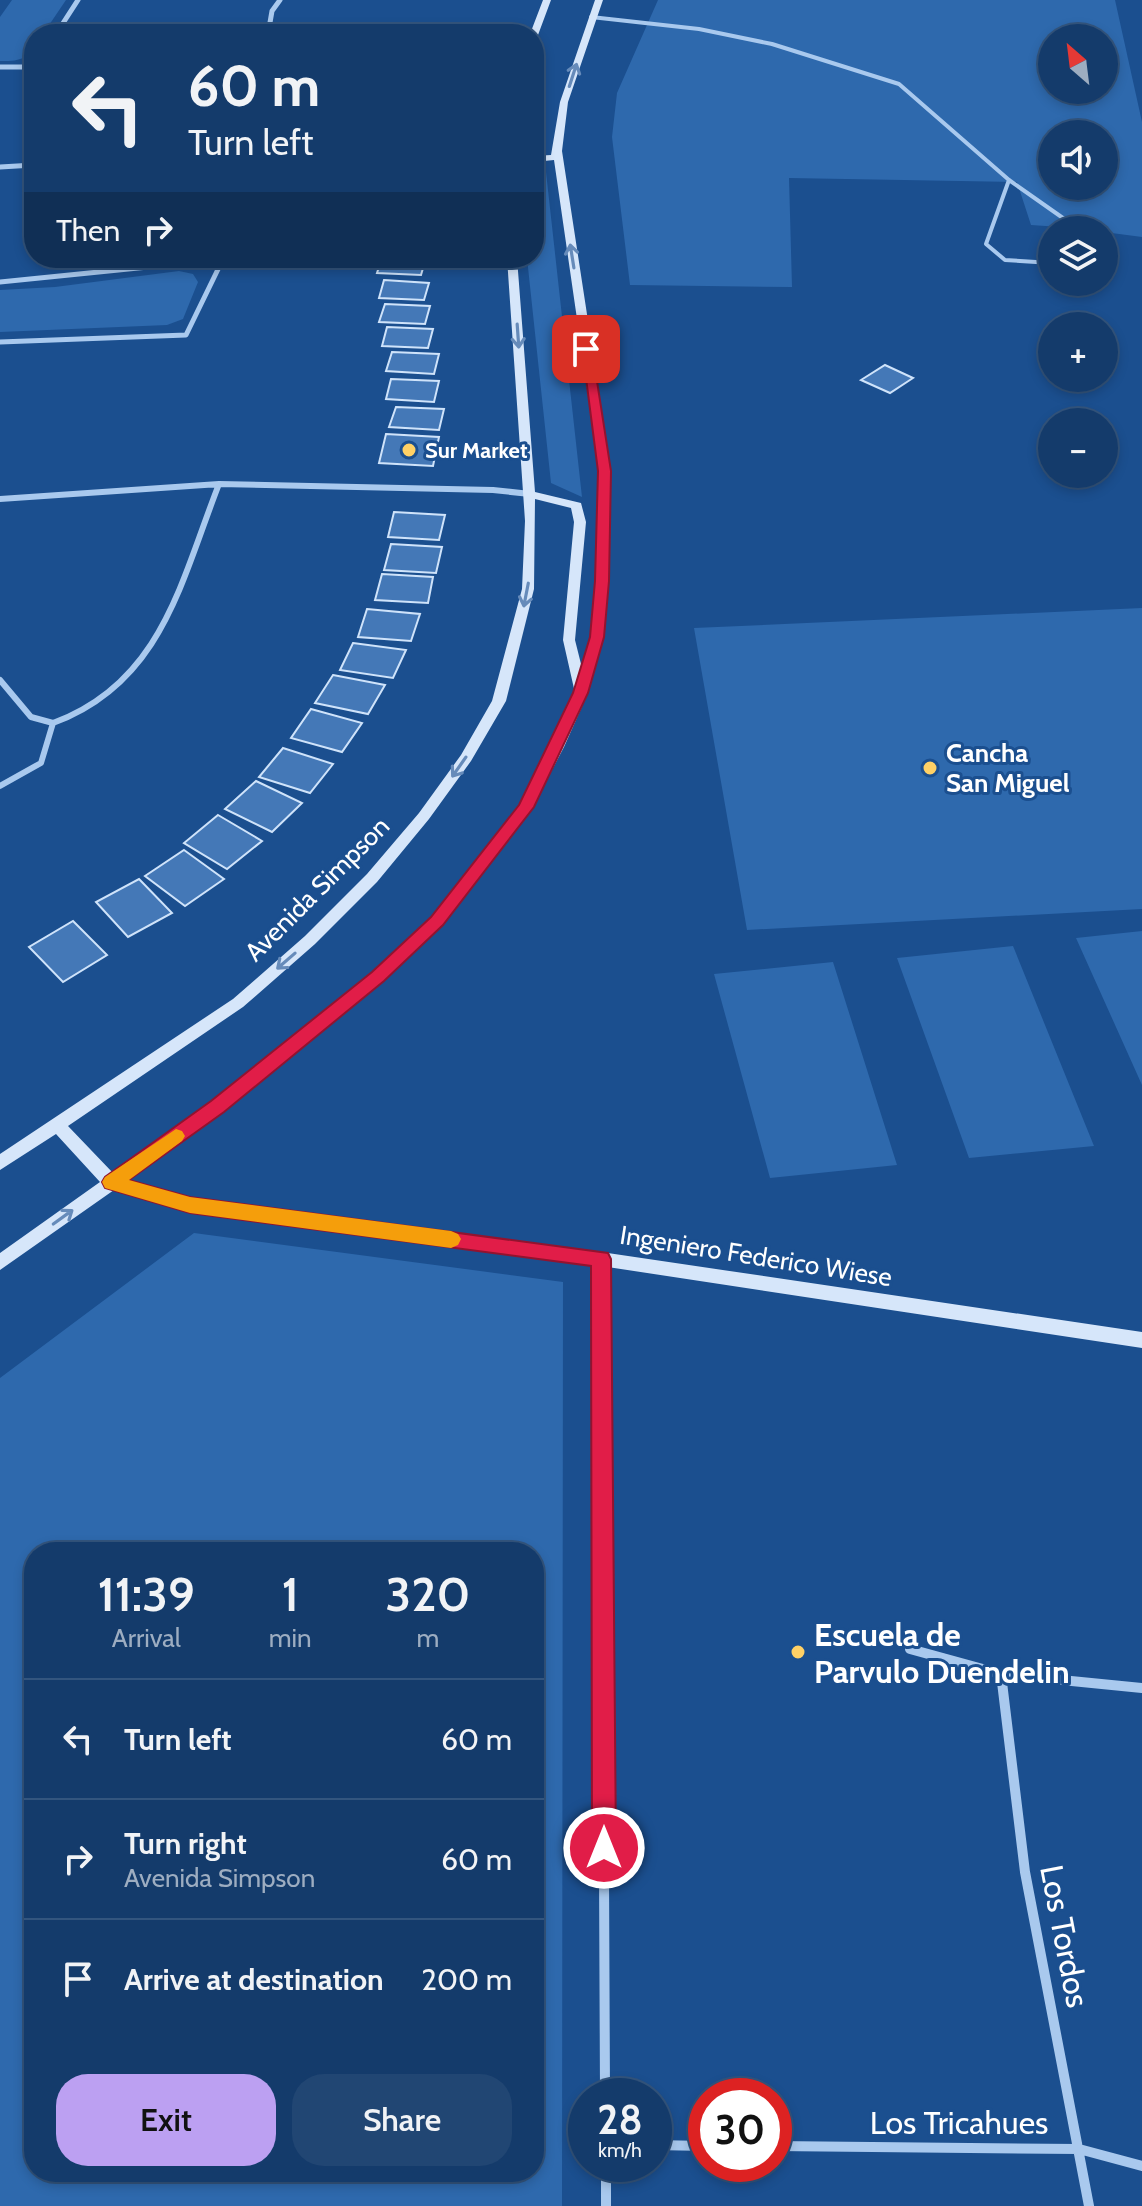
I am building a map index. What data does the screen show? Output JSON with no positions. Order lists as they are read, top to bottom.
{
  "streets": {
    "main road": ["Avenida Simpson", "Ingeniero Federico Wiese"],
    "street": ["Los Tordos", "Los Tricahues"]
  },
  "crossings": [
    ["Los Tordos", "Los Tricahues"]
  ],
  "places": ["Sur Market", "Cancha San Miguel", "Escuela de Parvulo Duendelin"],
  "north": "top left",
  "page": {
    "map_buttons": ["+", "−"],
    "turn": ["60 m", "Turn left"],
    "then": "Then",
    "eta": [
      "11:39",
      "Arrival",
      "1",
      "min",
      "320",
      "m"
    ],
    "list": [
      {
        "name": "Turn left",
        "value": "60 m"
      },
      {
        "name": "Turn right",
        "note": "Avenida Simpson",
        "value": "60 m"
      },
      {
        "name": "Arrive at destination",
        "value": "200 m"
      }
    ],
    "buttons": ["Exit", "Share"],
    "speed": "28 km/h",
    "limit": "30"
  }
}
